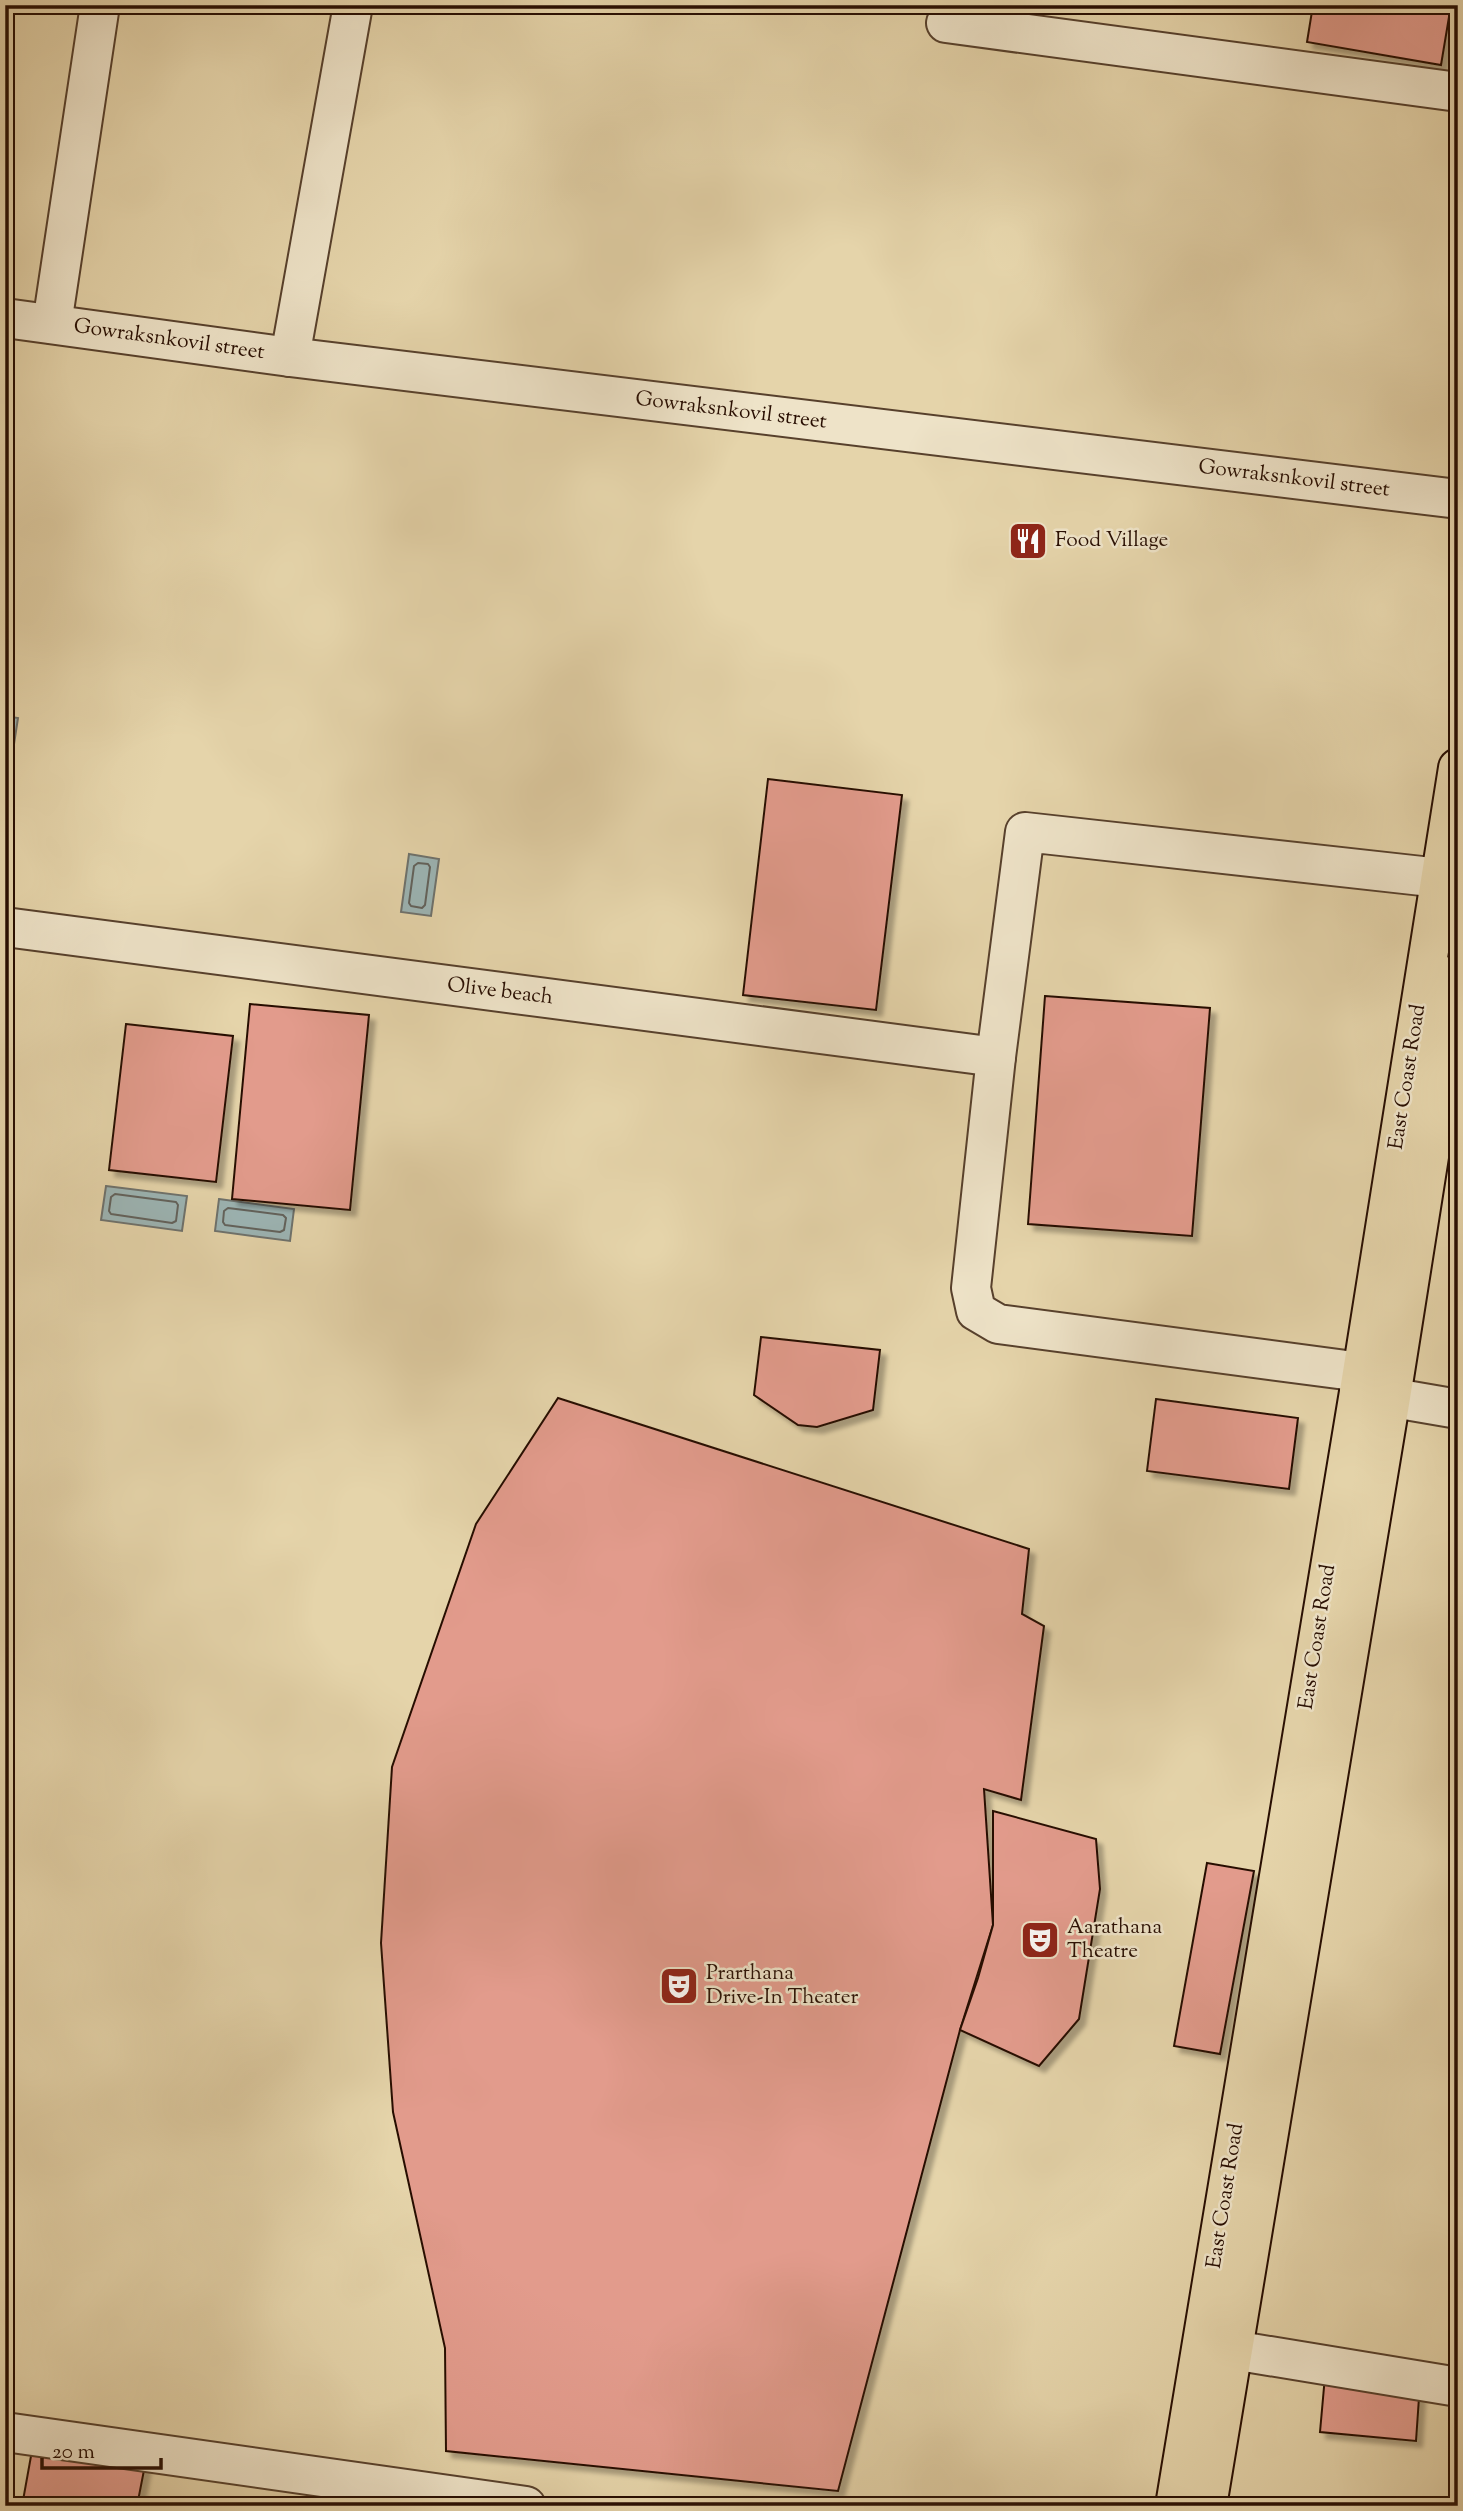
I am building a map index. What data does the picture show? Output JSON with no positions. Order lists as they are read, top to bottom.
{
  "streets": {
    "main road": ["East Coast Road"],
    "street": ["Gowraksnkovil street", "Olive beach"]
  },
  "places": {
    "restaurant": ["Food Village"],
    "theatre": ["Aarathana Theatre", "Prarthana Drive-In Theater"]
  },
  "scale_bar": "20 m"
}
